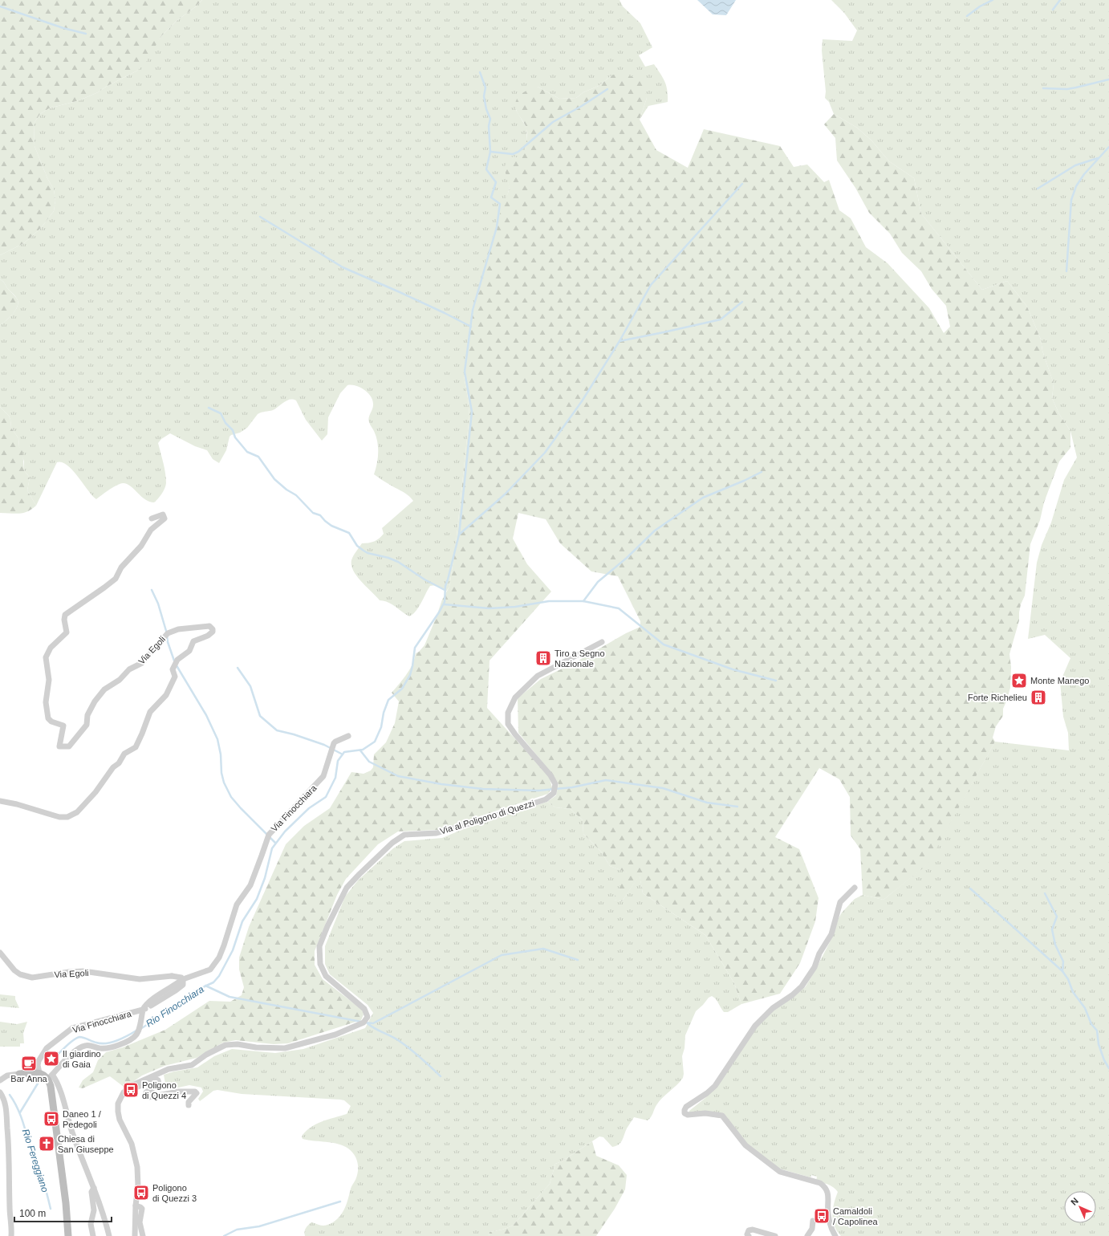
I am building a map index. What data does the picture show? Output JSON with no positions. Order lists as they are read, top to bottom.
{
  "streets": {
    "street": ["Via Egoli", "Via Finocchiara", "Via al Poligono di Quezzi"]
  },
  "crossings": [
    ["Via Egoli", "Via Finocchiara"]
  ],
  "water": ["Rio Finocchiara", "Rio Fereggiano"],
  "places": {
    "building": ["Tiro a Segno Nazionale", "Forte Richelieu"],
    "place": ["Monte Manego", "Il giardino di Gaia"],
    "cafe": ["Bar Anna"],
    "bus stop": [
      "Poligono di Quezzi 4",
      "Daneo 1 / Pedegoli",
      "Poligono di Quezzi 3",
      "Camaldoli / Capolinea"
    ],
    "church": ["Chiesa di San Giuseppe"]
  },
  "scale_bar": "100 m",
  "north": "top left"
}
